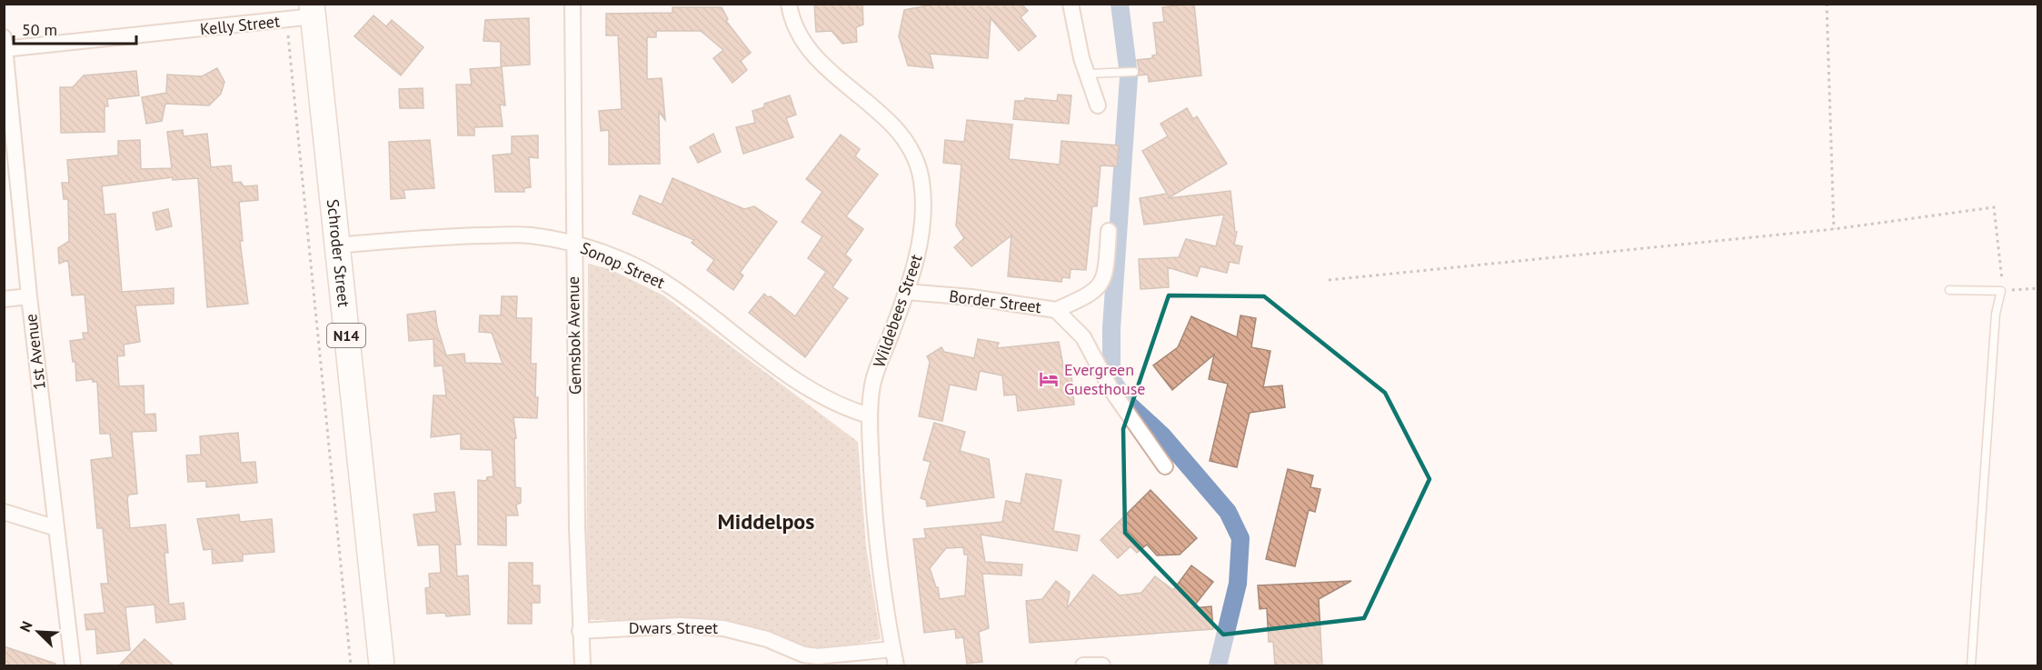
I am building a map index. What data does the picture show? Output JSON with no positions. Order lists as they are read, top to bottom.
{
  "streets": {
    "highway": ["Schroder Street", "N14"],
    "street": [
      "Kelly Street",
      "Sonop Street",
      "Border Street",
      "Wildebees Street",
      "Gemsbok Avenue",
      "1st Avenue",
      "Dwars Street"
    ]
  },
  "crossings": [
    ["Kelly Street", "Schroder Street"],
    ["Kelly Street", "1st Avenue"],
    ["Schroder Street", "Sonop Street"],
    ["Sonop Street", "Wildebees Street"],
    ["Sonop Street", "Gemsbok Avenue"],
    ["Border Street", "Wildebees Street"],
    ["Wildebees Street", "Dwars Street"],
    ["Gemsbok Avenue", "Dwars Street"]
  ],
  "districts": ["Middelpos"],
  "places": {
    "hotel": ["Evergreen Guesthouse"]
  },
  "scale_bar": "50 m",
  "north": "top left"
}
